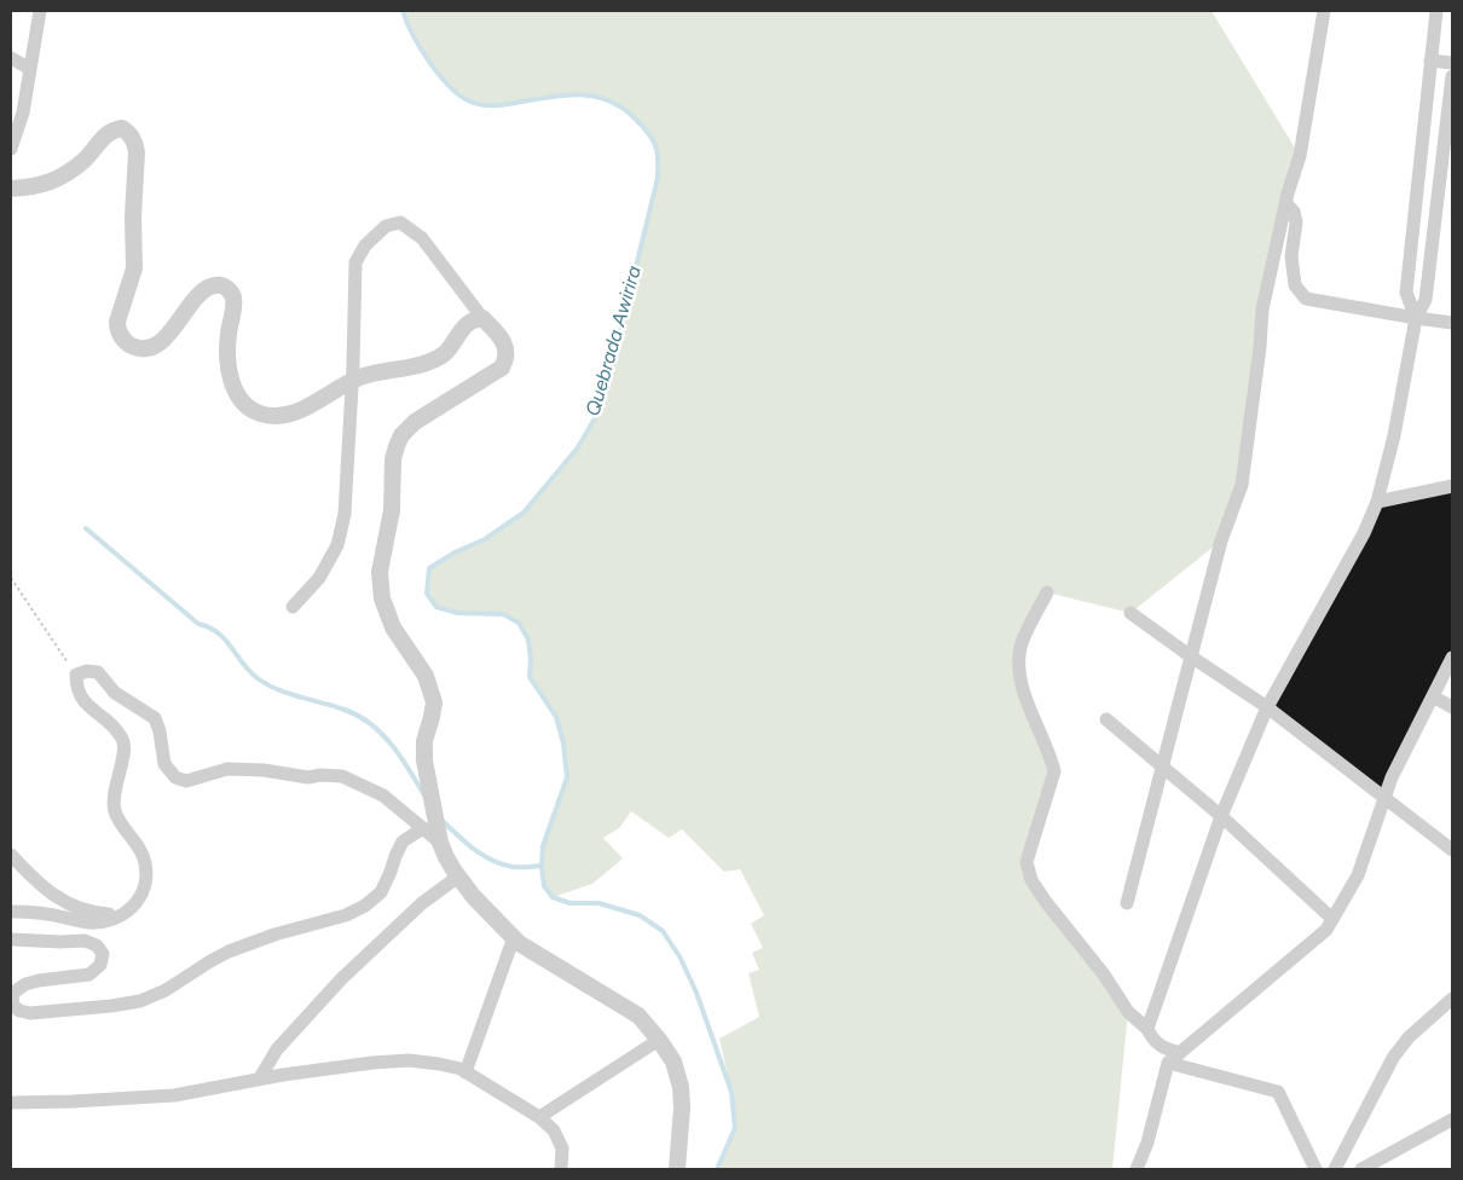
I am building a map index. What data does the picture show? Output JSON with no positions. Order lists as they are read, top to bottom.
{
  "water": ["Quebrada Awirira"]
}
